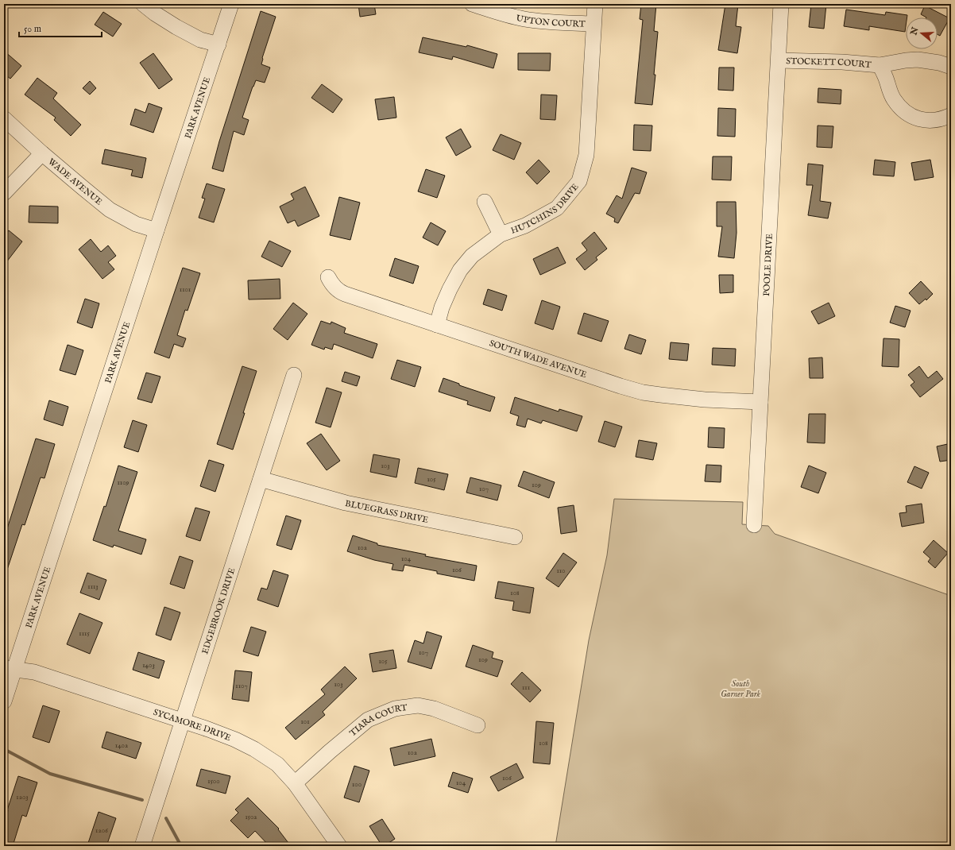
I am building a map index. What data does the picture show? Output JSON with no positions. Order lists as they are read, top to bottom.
{
  "streets": {
    "street": [
      "UPTON COURT",
      "STOCKETT COURT",
      "PARK AVENUE",
      "WADE AVENUE",
      "HUTCHINS DRIVE",
      "POOLE DRIVE",
      "SOUTH WADE AVENUE",
      "BLUEGRASS DRIVE",
      "EDGEBROOK DRIVE",
      "TIARA COURT",
      "SYCAMORE DRIVE"
    ]
  },
  "crossings": [
    ["UPTON COURT", "HUTCHINS DRIVE"],
    ["STOCKETT COURT", "POOLE DRIVE"],
    ["PARK AVENUE", "WADE AVENUE"],
    ["PARK AVENUE", "SYCAMORE DRIVE"],
    ["HUTCHINS DRIVE", "SOUTH WADE AVENUE"],
    ["POOLE DRIVE", "SOUTH WADE AVENUE"],
    ["BLUEGRASS DRIVE", "EDGEBROOK DRIVE"],
    ["EDGEBROOK DRIVE", "SYCAMORE DRIVE"],
    ["TIARA COURT", "SYCAMORE DRIVE"]
  ],
  "parks": ["South Garner Park"],
  "house_numbers": [
    "1101",
    "103",
    "105",
    "1109",
    "109",
    "107",
    "102",
    "104",
    "106",
    "110",
    "1113",
    "108",
    "1115",
    "107",
    "109",
    "105",
    "1403",
    "103",
    "1107",
    "111",
    "101",
    "108",
    "1402",
    "102",
    "106",
    "1500",
    "104",
    "100",
    "1203",
    "1502",
    "1206"
  ],
  "scale_bar": "50 m",
  "north": "left"
}
